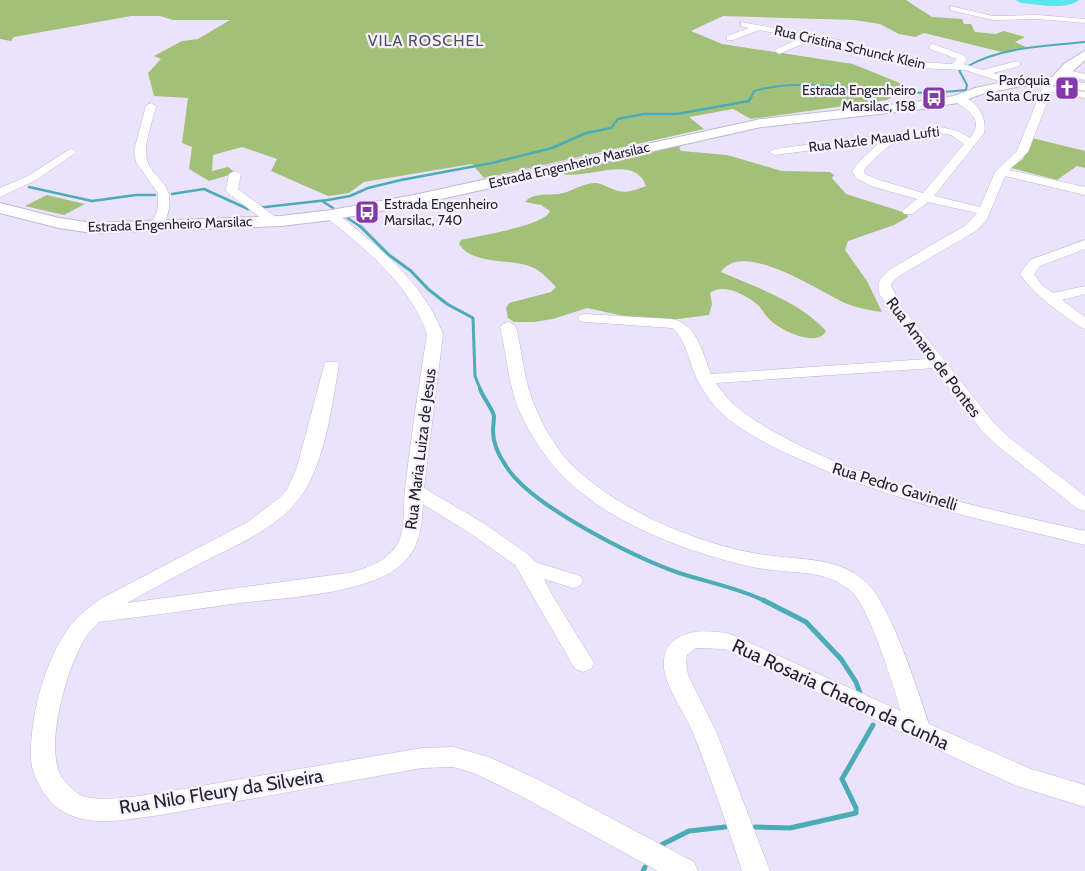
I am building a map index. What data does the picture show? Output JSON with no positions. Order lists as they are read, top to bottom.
{
  "streets": {
    "main road": ["Estrada Engenheiro Marsilac"],
    "street": [
      "Rua Cristina Schunck Klein",
      "Rua Nazle Mauad Lufti",
      "Rua Amaro de Pontes",
      "Rua Maria Luiza de Jesus",
      "Rua Pedro Gavinelli",
      "Rua Rosaria Chacon da Cunha",
      "Rua Nilo Fleury da Silveira"
    ]
  },
  "crossings": [
    ["Rua Cristina Schunck Klein", "Estrada Engenheiro Marsilac"],
    ["Estrada Engenheiro Marsilac", "Rua Amaro de Pontes"],
    ["Estrada Engenheiro Marsilac", "Rua Maria Luiza de Jesus"],
    ["Rua Maria Luiza de Jesus", "Rua Nilo Fleury da Silveira"]
  ],
  "districts": ["VILA ROSCHEL"],
  "places": {
    "church": ["Paróquia Santa Cruz"],
    "bus stop": ["Estrada Engenheiro Marsilac, 158", "Estrada Engenheiro Marsilac, 740"]
  }
}
